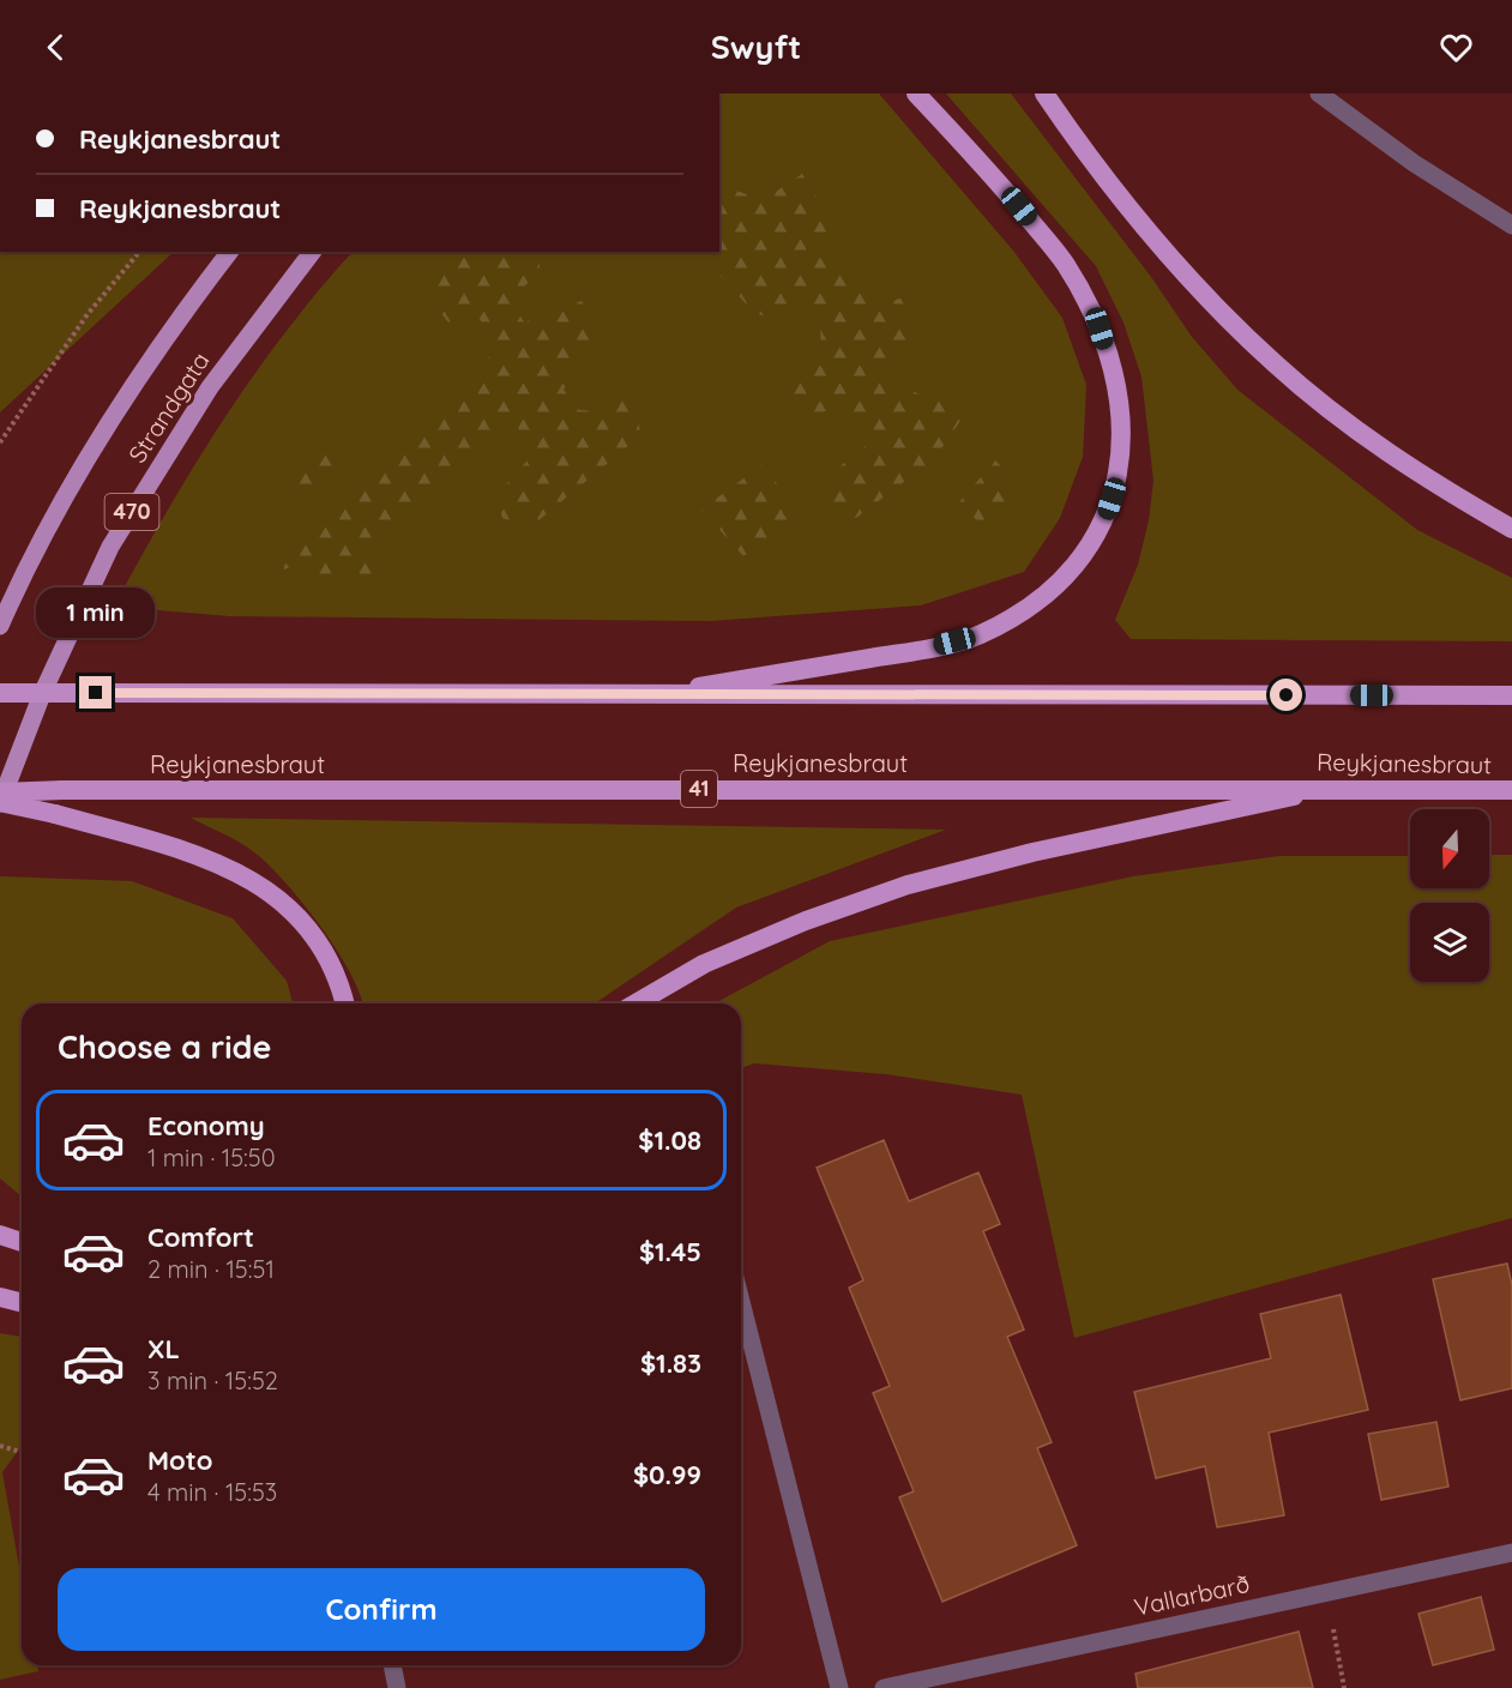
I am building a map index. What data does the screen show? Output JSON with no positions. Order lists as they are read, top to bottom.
{
  "streets": {
    "highway": ["Reykjanesbraut", "41"],
    "main road": ["Strandgata", "470"],
    "street": ["Vallarbarð"]
  },
  "north": "bottom",
  "page": {
    "header": "Swyft",
    "banner": ["Reykjanesbraut", "Reykjanesbraut"],
    "bubble": "1 min",
    "heading": "Choose a ride",
    "list": [
      {
        "name": "Economy",
        "note": "1 min · 15:50",
        "value": "$1.08"
      },
      {
        "name": "Comfort",
        "note": "2 min · 15:51",
        "value": "$1.45"
      },
      {
        "name": "XL",
        "note": "3 min · 15:52",
        "value": "$1.83"
      },
      {
        "name": "Moto",
        "note": "4 min · 15:53",
        "value": "$0.99"
      }
    ],
    "buttons": "Confirm"
  }
}
